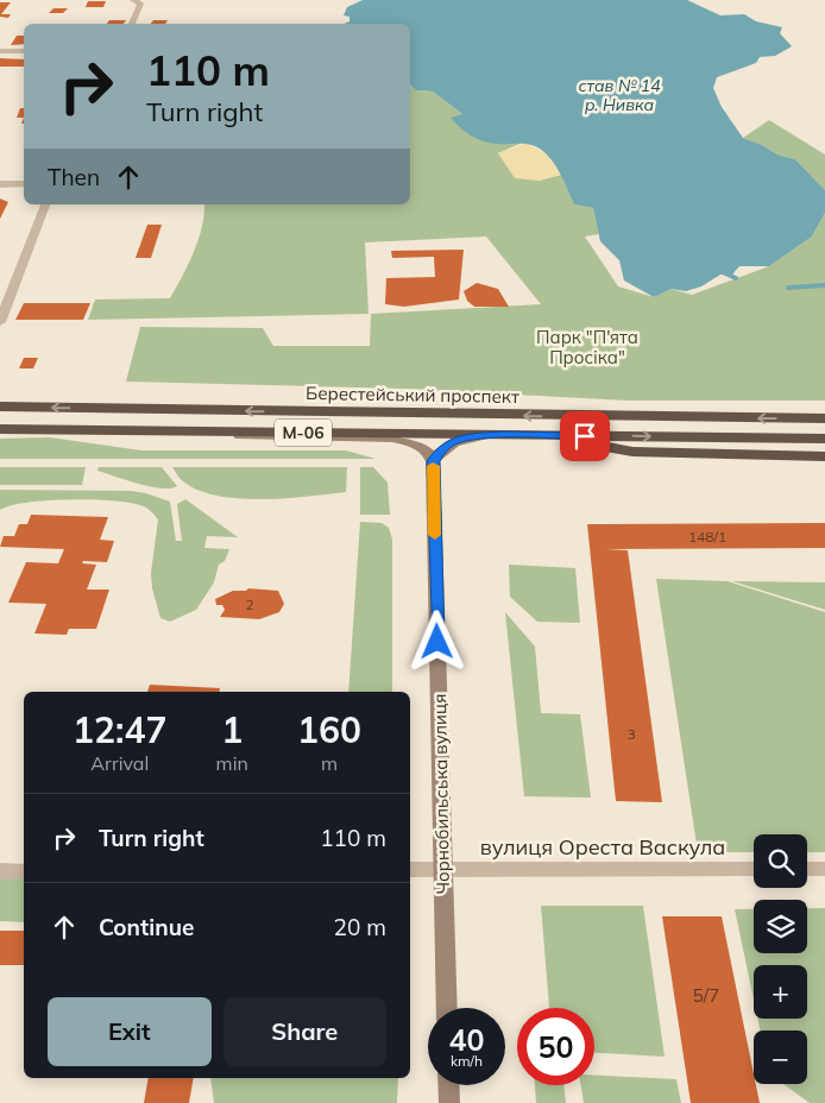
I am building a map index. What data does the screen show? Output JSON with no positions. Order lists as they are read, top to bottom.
{
  "streets": {
    "highway": ["Берестейський проспект", "М-06"],
    "main road": ["Чорнобильська вулиця"],
    "street": ["вулиця Ореста Васкула"]
  },
  "crossings": [
    ["Чорнобильська вулиця", "вулиця Ореста Васкула"]
  ],
  "water": ["став № 14 р. Нивка"],
  "parks": ["Парк \"П'ята Просіка\""],
  "house_numbers": [
    "148/1",
    "2",
    "3",
    "5/7"
  ],
  "page": {
    "turn": ["110 m", "Turn right"],
    "then": "Then",
    "eta": [
      "12:47",
      "Arrival",
      "1",
      "min",
      "160",
      "m"
    ],
    "list": [
      {
        "name": "Turn right",
        "value": "110 m"
      },
      {
        "name": "Continue",
        "value": "20 m"
      }
    ],
    "map_buttons": ["+", "−"],
    "buttons": ["Exit", "Share"],
    "speed": "40 km/h",
    "limit": "50"
  }
}
